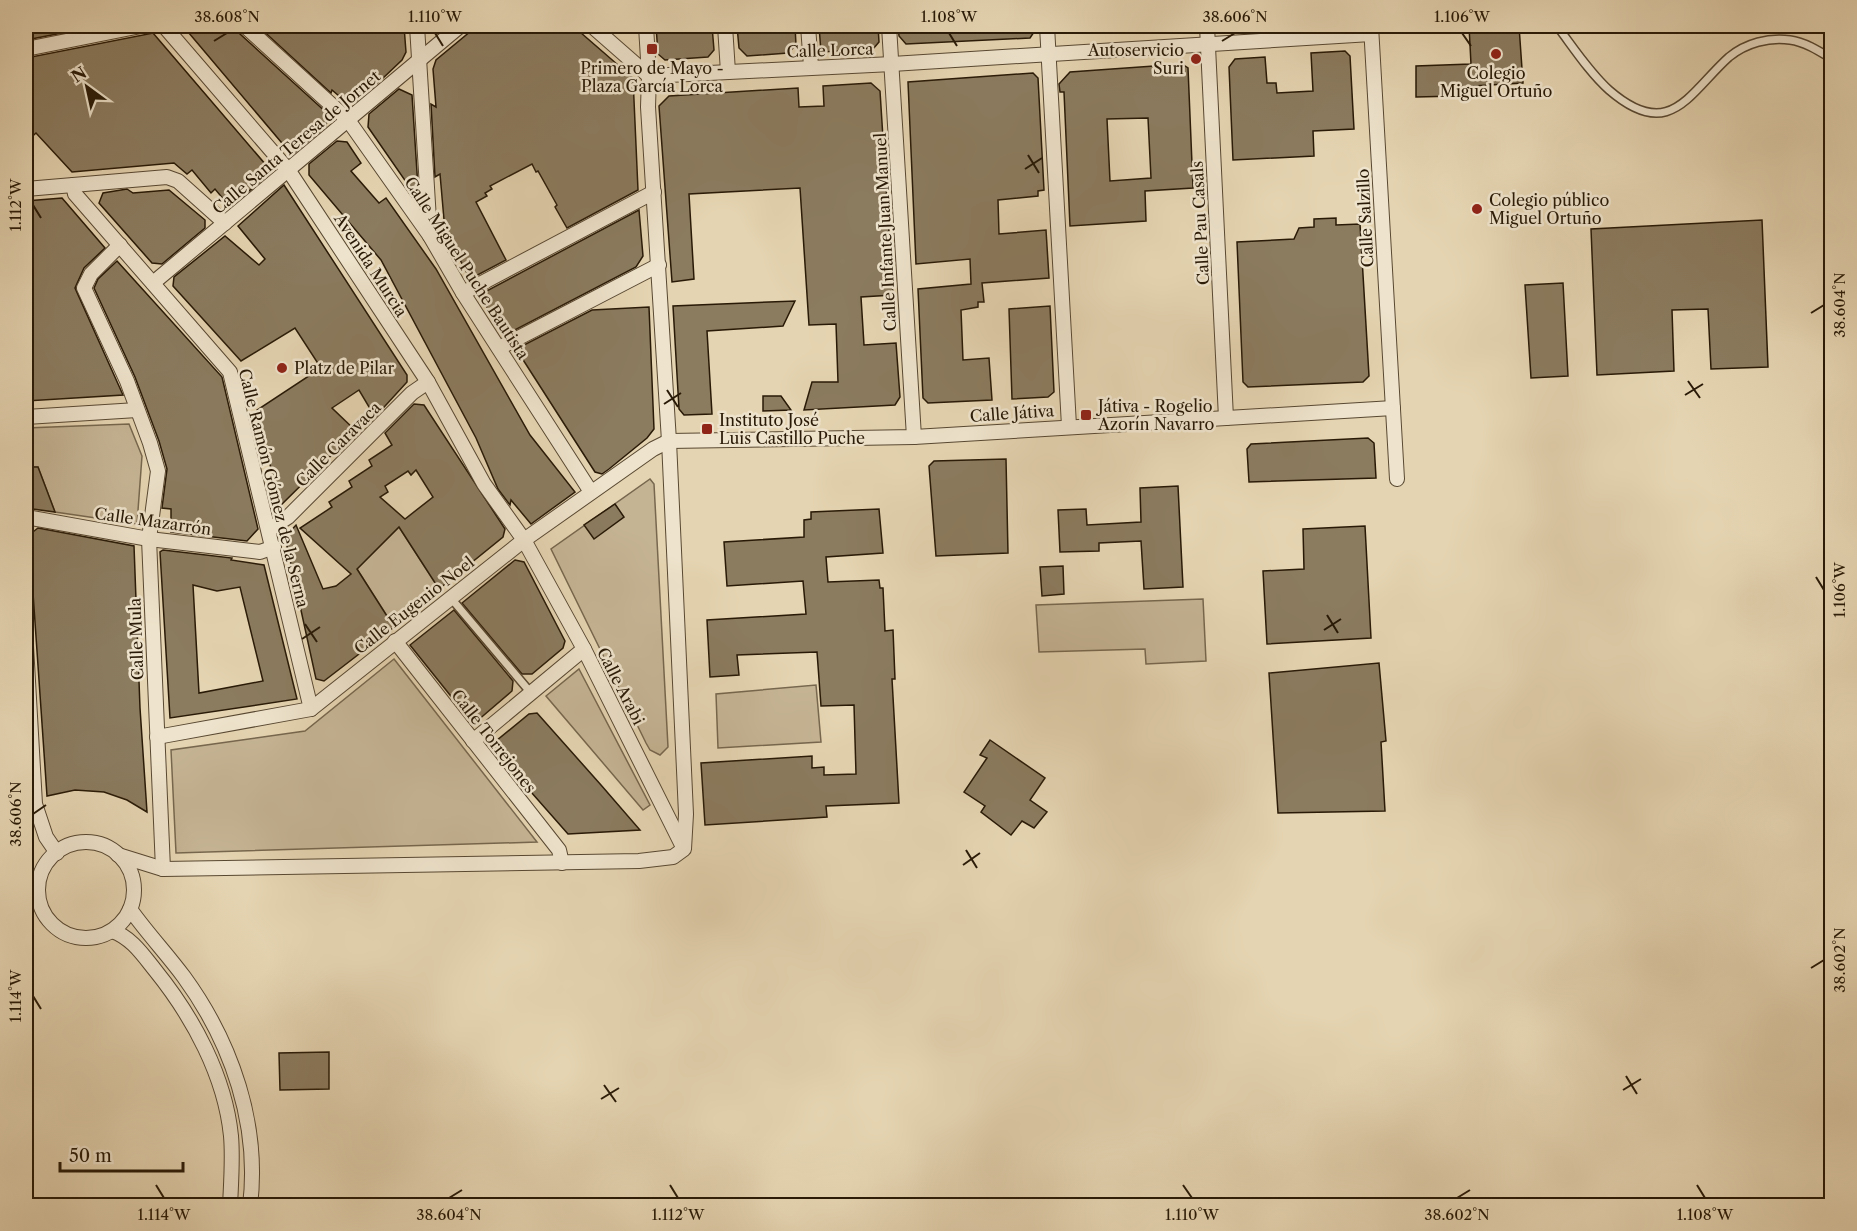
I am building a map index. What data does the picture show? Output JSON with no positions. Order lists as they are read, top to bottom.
{
  "streets": {
    "street": [
      "Calle Lorca",
      "Calle Santa Teresa de Jornet",
      "Calle Salzillo",
      "Calle Pau Casals",
      "Calle Infante Juan Manuel",
      "Avenida Murcia",
      "Calle Miguel Puche Bautista",
      "Calle Játiva",
      "Calle Caravaca",
      "Calle Ramón Gómez de la Serna",
      "Calle Mazarrón",
      "Calle Eugenio Noel",
      "Calle Mula",
      "Calle Arabi",
      "Calle Torrejones"
    ]
  },
  "crossings": [
    ["Calle Lorca", "Calle Salzillo"],
    ["Calle Lorca", "Calle Pau Casals"],
    ["Calle Lorca", "Calle Infante Juan Manuel"],
    ["Calle Santa Teresa de Jornet", "Avenida Murcia"],
    ["Calle Santa Teresa de Jornet", "Calle Miguel Puche Bautista"],
    ["Calle Santa Teresa de Jornet", "Calle Ramón Gómez de la Serna"],
    ["Calle Salzillo", "Calle Játiva"],
    ["Calle Pau Casals", "Calle Játiva"],
    ["Calle Infante Juan Manuel", "Calle Játiva"],
    ["Avenida Murcia", "Calle Caravaca"],
    ["Avenida Murcia", "Calle Eugenio Noel"],
    ["Avenida Murcia", "Calle Arabi"],
    ["Calle Miguel Puche Bautista", "Calle Eugenio Noel"],
    ["Calle Játiva", "Calle Eugenio Noel"],
    ["Calle Caravaca", "Calle Ramón Gómez de la Serna"],
    ["Calle Ramón Gómez de la Serna", "Calle Mazarrón"],
    ["Calle Ramón Gómez de la Serna", "Calle Eugenio Noel"],
    ["Calle Ramón Gómez de la Serna", "Calle Mula"],
    ["Calle Mazarrón", "Calle Mula"],
    ["Calle Eugenio Noel", "Calle Mula"],
    ["Calle Eugenio Noel", "Calle Arabi"],
    ["Calle Eugenio Noel", "Calle Torrejones"]
  ],
  "places": {
    "transit": ["Primero de Mayo - Plaza García Lorca", "Játiva - Rogelio Azorín Navarro", "Instituto José Luis Castillo Puche"],
    "other": [
      "Colegio Miguel Ortuño",
      "Autoservicio Suri",
      "Colegio público Miguel Ortuño",
      "Platz de Pilar"
    ]
  },
  "scale_bar": "50 m",
  "north": "top left",
  "coordinates": [
    "38.608°N",
    "1.110°W",
    "1.108°W",
    "38.606°N",
    "1.106°W",
    "1.112°W",
    "38.604°N",
    "38.602°N",
    "1.114°W"
  ]
}
